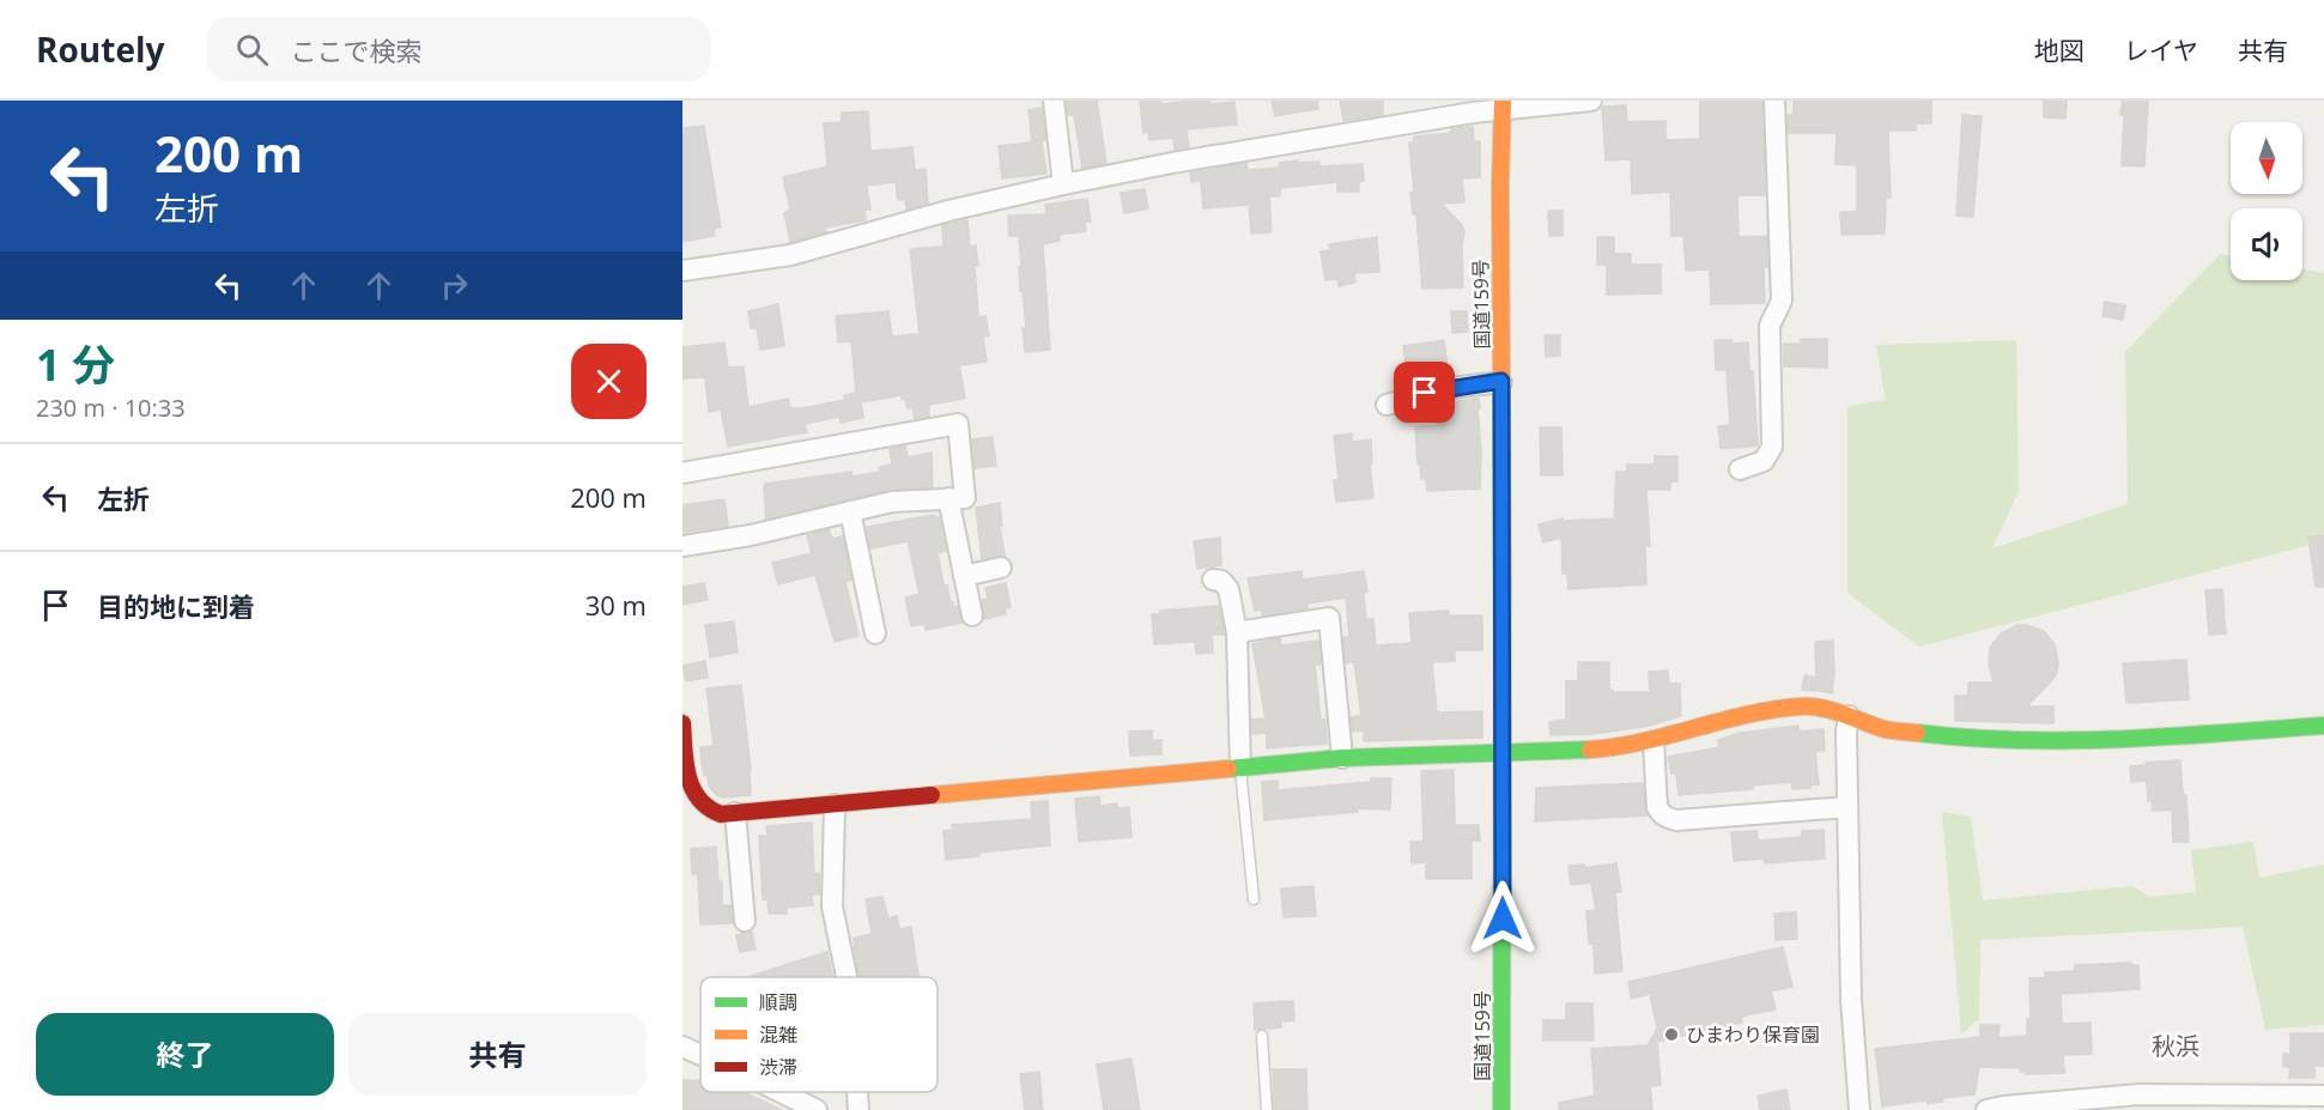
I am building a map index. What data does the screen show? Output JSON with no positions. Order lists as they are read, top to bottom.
{
  "streets": {
    "main road": ["国道159号"]
  },
  "districts": ["秋浜"],
  "places": ["ひまわり保育園"],
  "legend": ["順調", "混雑", "渋滞"],
  "north": "bottom",
  "page": {
    "header": "Routely",
    "search": "ここで検索",
    "nav": ["地図", "レイヤ", "共有"],
    "turn": ["200 m", "左折"],
    "heading": ["1 分", "230 m · 10:33"],
    "list": [
      {
        "name": "左折",
        "value": "200 m"
      },
      {
        "name": "目的地に到着",
        "value": "30 m"
      }
    ],
    "buttons": ["終了", "共有"]
  }
}
